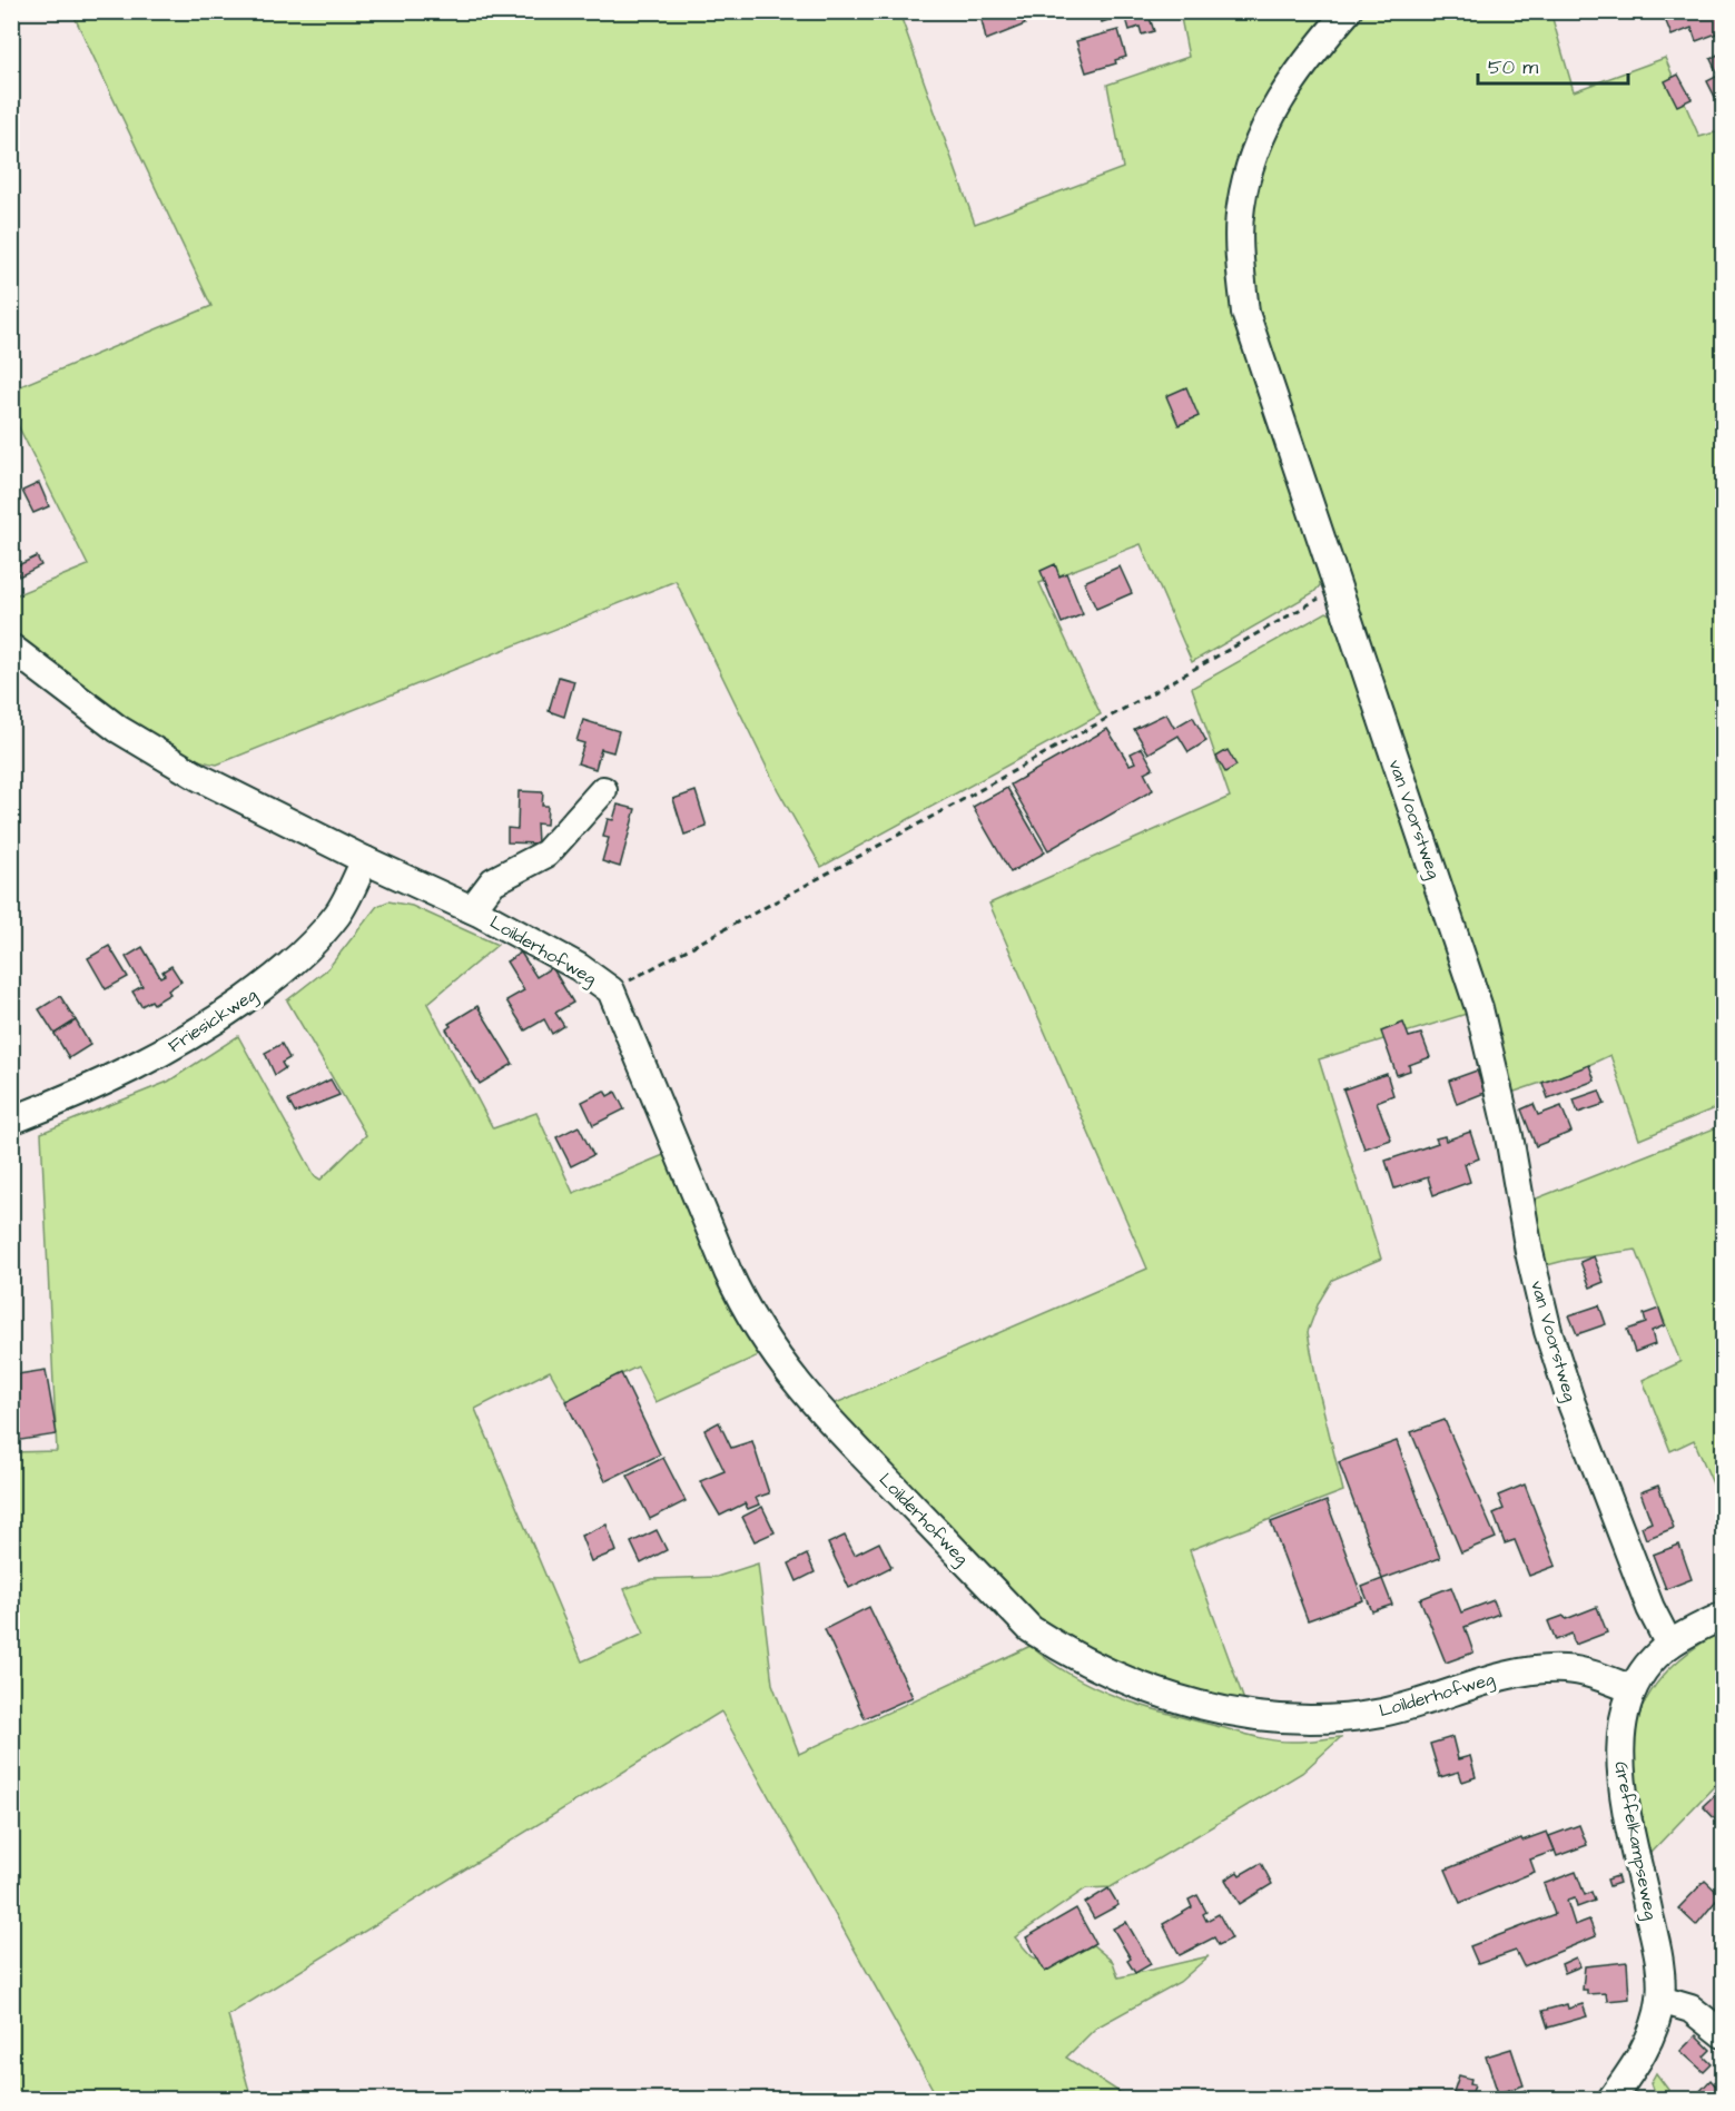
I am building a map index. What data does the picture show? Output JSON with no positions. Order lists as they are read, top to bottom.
{
  "streets": {
    "street": [
      "van Voorstweg",
      "Loilderhofweg",
      "Friesickweg",
      "Greffelkampseweg"
    ]
  },
  "crossings": [
    ["van Voorstweg", "Greffelkampseweg"],
    ["Loilderhofweg", "Friesickweg"],
    ["Loilderhofweg", "Greffelkampseweg"]
  ],
  "scale_bar": "50 m"
}
